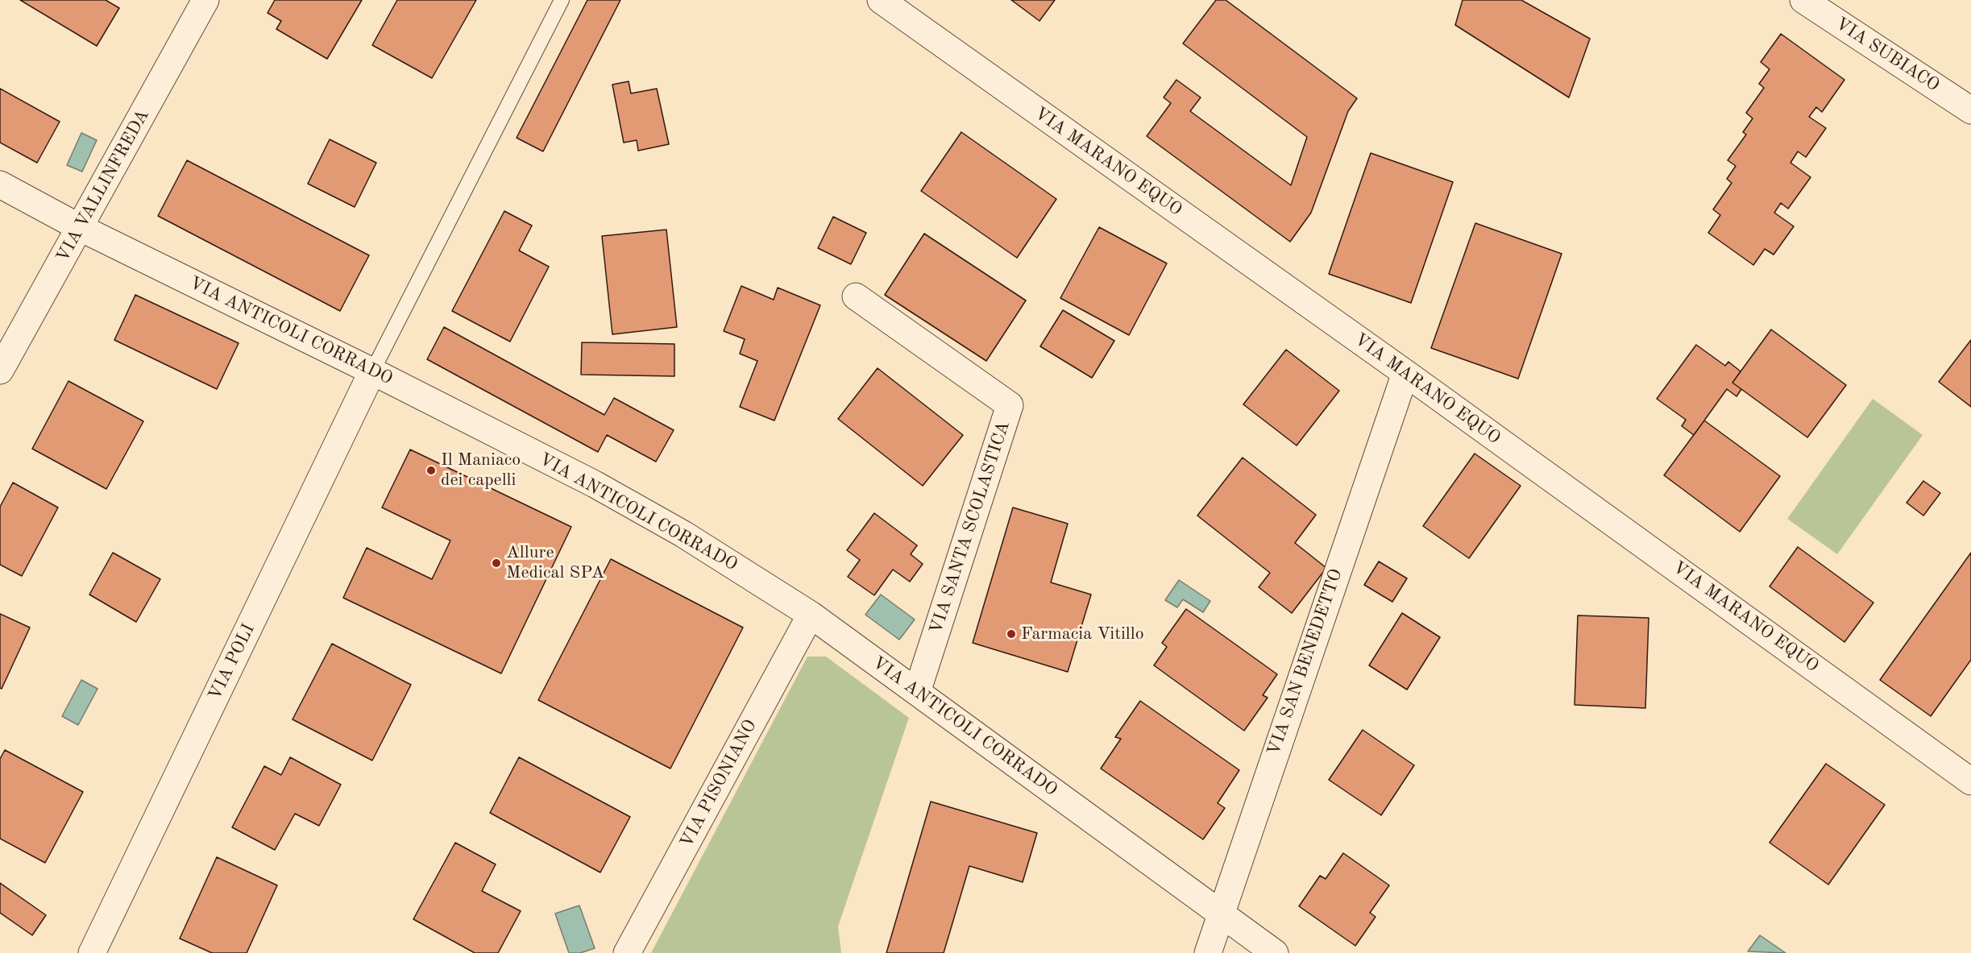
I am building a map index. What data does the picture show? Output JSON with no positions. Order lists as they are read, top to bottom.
{
  "streets": {
    "street": [
      "VIA SUBIACO",
      "VIA MARANO EQUO",
      "VIA VALLINFREDA",
      "VIA ANTICOLI CORRADO",
      "VIA SANTA SCOLASTICA",
      "VIA POLI",
      "VIA SAN BENEDETTO",
      "VIA PISONIANO"
    ]
  },
  "crossings": [
    ["VIA MARANO EQUO", "VIA SAN BENEDETTO"],
    ["VIA VALLINFREDA", "VIA ANTICOLI CORRADO"],
    ["VIA ANTICOLI CORRADO", "VIA SANTA SCOLASTICA"],
    ["VIA ANTICOLI CORRADO", "VIA POLI"],
    ["VIA ANTICOLI CORRADO", "VIA SAN BENEDETTO"],
    ["VIA ANTICOLI CORRADO", "VIA PISONIANO"]
  ],
  "places": ["Il Maniaco dei capelli", "Allure Medical SPA", "Farmacia Vitillo"]
}
